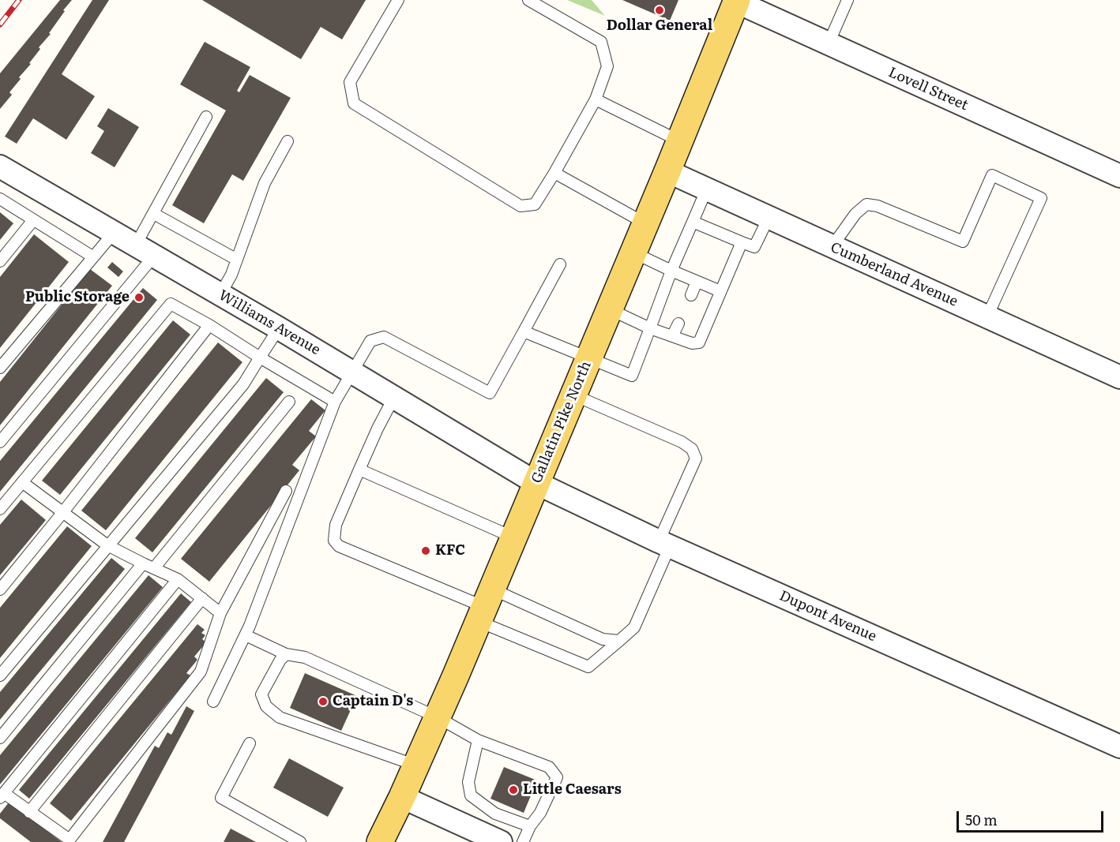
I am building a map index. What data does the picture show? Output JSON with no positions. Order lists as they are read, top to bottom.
{
  "streets": {
    "main road": ["Gallatin Pike North"],
    "street": [
      "Lovell Street",
      "Cumberland Avenue",
      "Williams Avenue",
      "Dupont Avenue"
    ]
  },
  "crossings": [
    ["Lovell Street", "Gallatin Pike North"],
    ["Cumberland Avenue", "Gallatin Pike North"],
    ["Williams Avenue", "Gallatin Pike North"],
    ["Williams Avenue", "Dupont Avenue"],
    ["Gallatin Pike North", "Dupont Avenue"]
  ],
  "places": [
    "Dollar General",
    "Public Storage",
    "KFC",
    "Captain D's",
    "Little Caesars"
  ],
  "scale_bar": "50 m"
}
